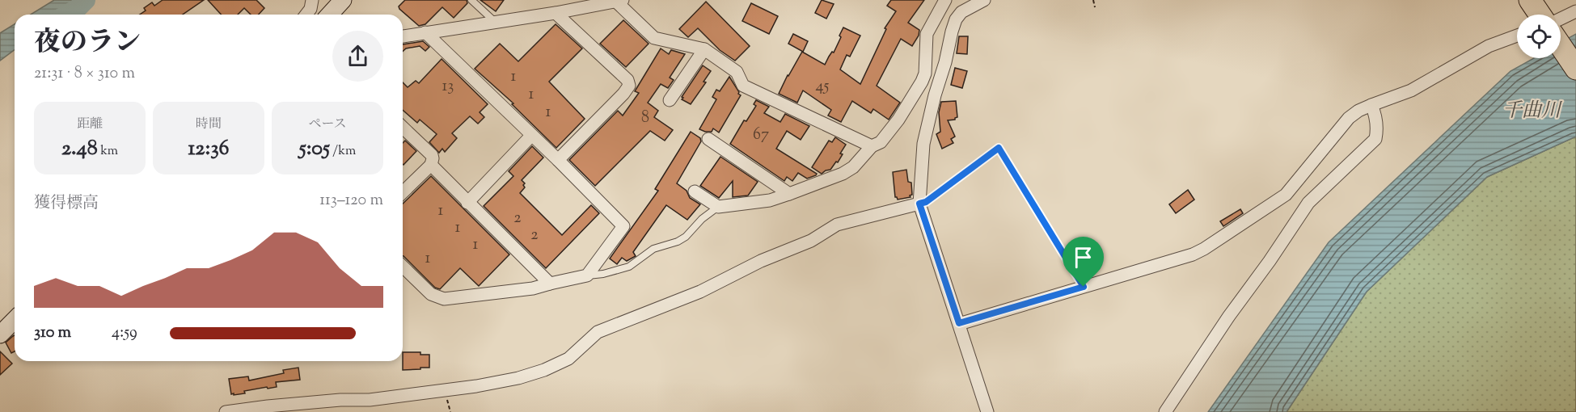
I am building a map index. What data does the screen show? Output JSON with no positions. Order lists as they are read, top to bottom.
{
  "water": ["千曲川"],
  "house_numbers": [
    "1",
    "13",
    "45",
    "1",
    "1",
    "8",
    "67",
    "1",
    "2",
    "1",
    "2",
    "1",
    "1"
  ],
  "page": {
    "heading": ["夜のラン", "21:31 · 8 × 310 m"],
    "stats": [
      ["距離", "2.48 km"],
      ["時間", "12:36"],
      ["ペース", "5:05 /km"]
    ],
    "chart": ["獲得標高", "113–120 m"],
    "list": [
      {
        "name": "310 m",
        "note": "4:59"
      }
    ]
  }
}
